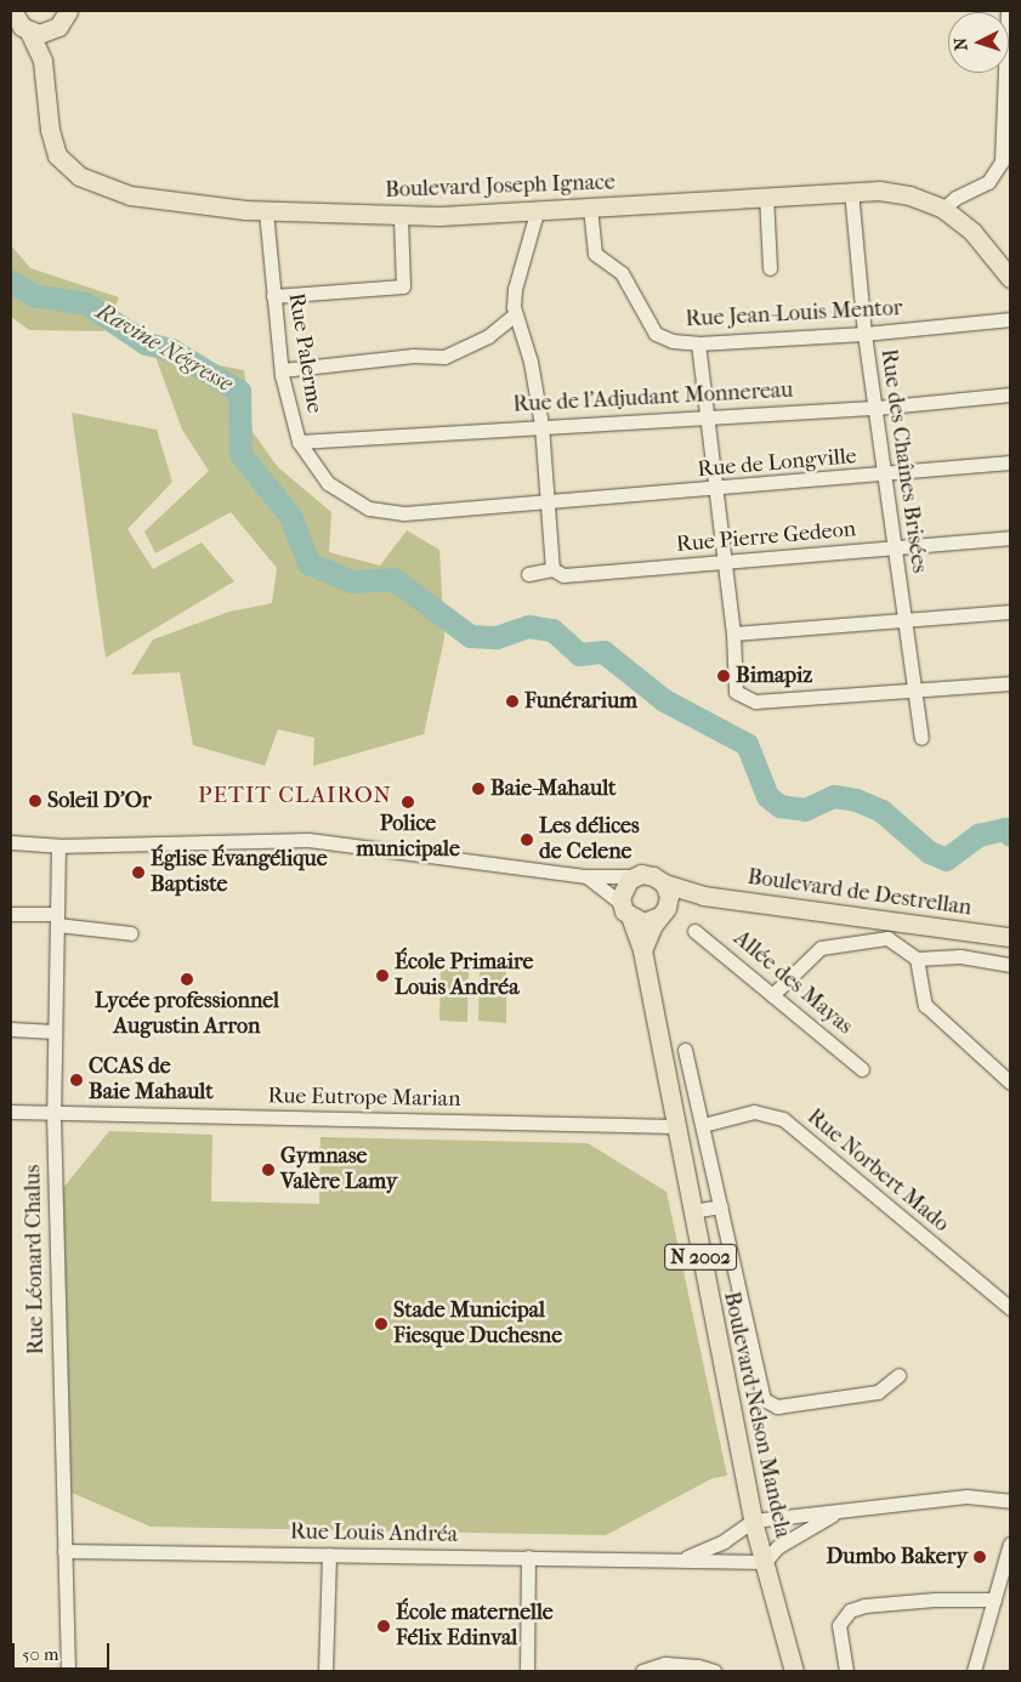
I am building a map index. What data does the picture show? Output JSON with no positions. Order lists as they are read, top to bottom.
{
  "streets": {
    "main road": [
      "Boulevard Joseph Ignace",
      "Boulevard de Destrellan",
      "N 2002",
      "Boulevard Nelson Mandela"
    ],
    "street": [
      "Rue Jean-Louis Mentor",
      "Rue Palerme",
      "Rue de l'Adjudant Monnereau",
      "Rue des Chaînes Brisées",
      "Rue de Longville",
      "Rue Pierre Gedeon",
      "Allée des Mayas",
      "Rue Eutrope Marian",
      "Rue Norbert Mado",
      "Rue Léonard Chalus",
      "Rue Louis Andréa"
    ]
  },
  "crossings": [
    ["Boulevard Joseph Ignace", "Rue Jean-Louis Mentor"],
    ["Boulevard Joseph Ignace", "Rue Palerme"],
    ["Boulevard Joseph Ignace", "Rue des Chaînes Brisées"],
    ["Rue Jean-Louis Mentor", "Rue des Chaînes Brisées"],
    ["Rue Palerme", "Rue de l'Adjudant Monnereau"],
    ["Rue Palerme", "Rue de Longville"],
    ["Rue de l'Adjudant Monnereau", "Rue des Chaînes Brisées"],
    ["Rue des Chaînes Brisées", "Rue de Longville"],
    ["Rue des Chaînes Brisées", "Rue Pierre Gedeon"],
    ["Boulevard de Destrellan", "Boulevard Nelson Mandela"],
    ["Rue Eutrope Marian", "Rue Léonard Chalus"],
    ["Rue Eutrope Marian", "Boulevard Nelson Mandela"],
    ["Rue Léonard Chalus", "Rue Louis Andréa"],
    ["Boulevard Nelson Mandela", "Rue Louis Andréa"]
  ],
  "districts": ["PETIT CLAIRON"],
  "water": ["Ravine Négresse"],
  "places": [
    "Bimapiz",
    "Funérarium",
    "Baie-Mahault",
    "Soleil D'Or",
    "Police municipale",
    "Les délices de Celene",
    "Église Évangélique Baptiste",
    "École Primaire Louis Andréa",
    "Lycée professionnel Augustin Arron",
    "CCAS de Baie Mahault",
    "Gymnase Valère Lamy",
    "Stade Municipal Fiesque Duchesne",
    "Dumbo Bakery",
    "École maternelle Félix Edinval"
  ],
  "scale_bar": "50 m",
  "north": "left"
}
